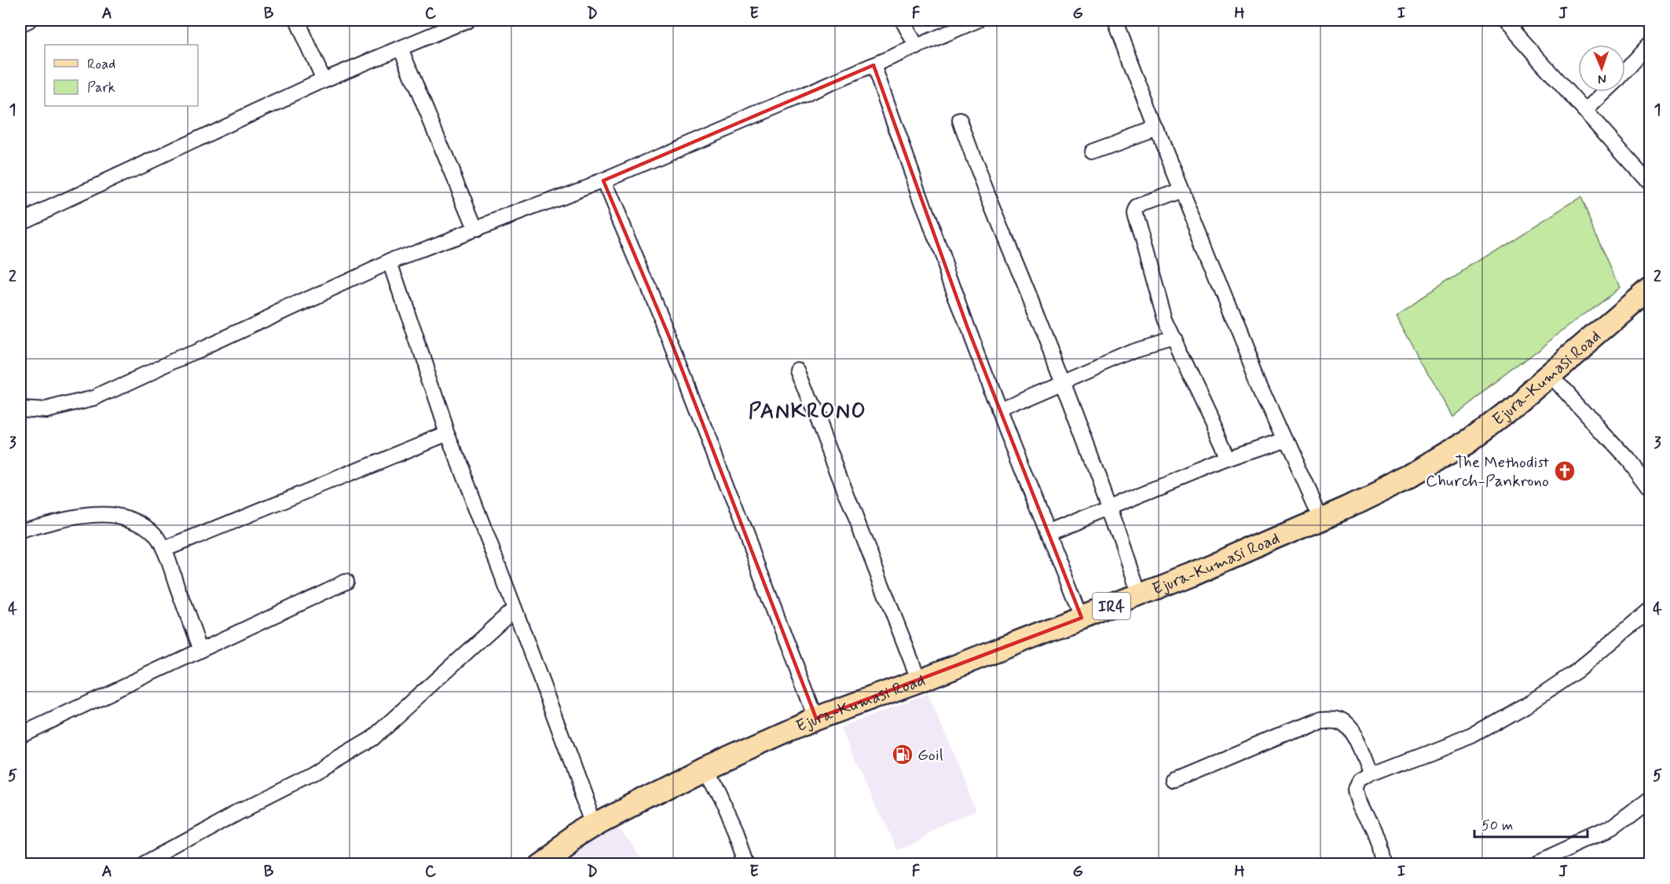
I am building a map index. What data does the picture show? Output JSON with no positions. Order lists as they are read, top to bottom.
{
  "streets": {
    "main road": ["Ejura-Kumasi Road", "IR4"]
  },
  "districts": ["PANKRONO"],
  "places": {
    "church": ["The Methodist Church-Pankrono"],
    "fuel station": ["Goil"]
  },
  "legend": ["Road", "Park"],
  "scale_bar": "50 m",
  "north": "bottom",
  "grid": {
    "columns": [
      "A",
      "B",
      "C",
      "D",
      "E",
      "F",
      "G",
      "H",
      "I",
      "J"
    ],
    "rows": [
      "1",
      "2",
      "3",
      "4",
      "5"
    ]
  }
}
